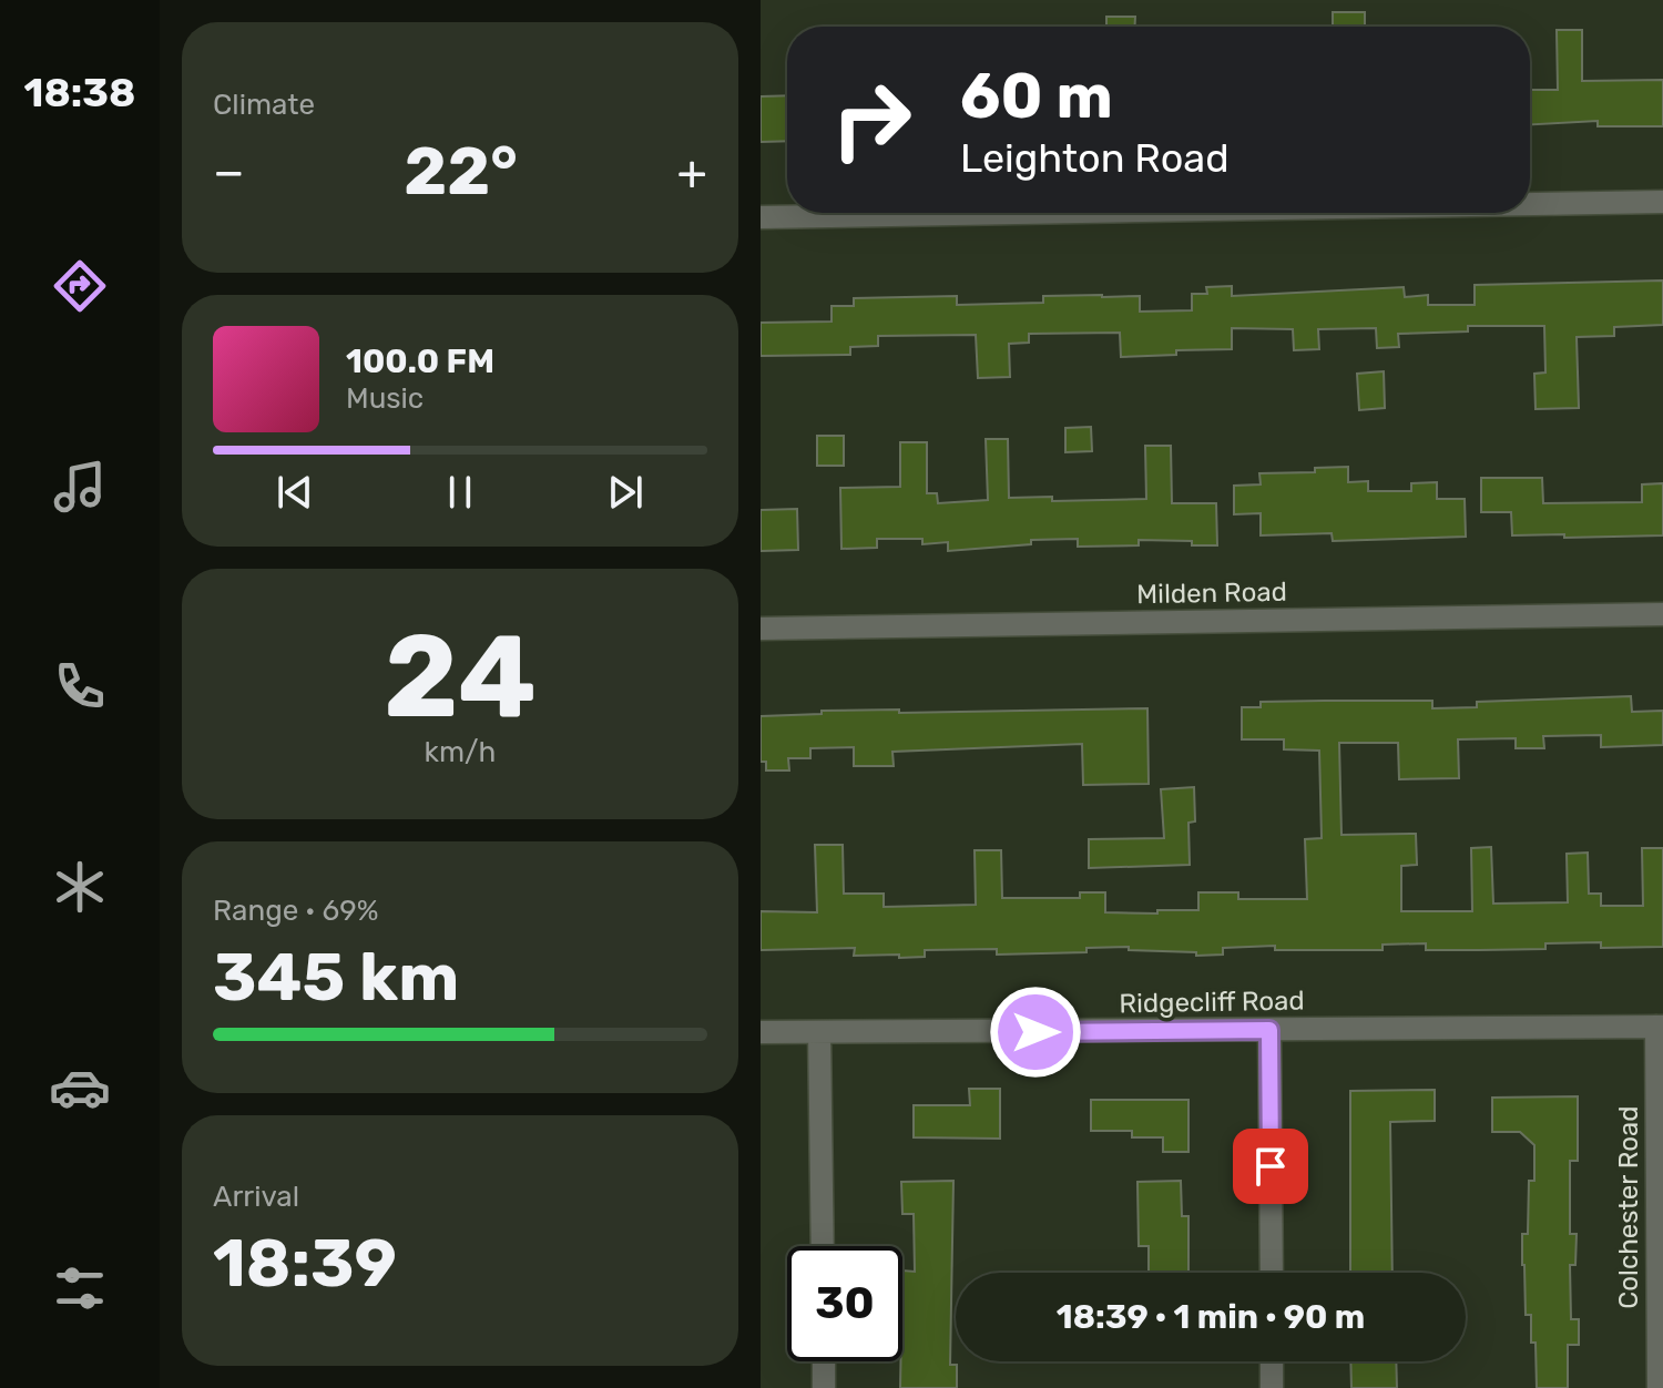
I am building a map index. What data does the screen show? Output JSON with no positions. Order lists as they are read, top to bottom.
{
  "streets": {
    "street": ["Milden Road", "Ridgecliff Road", "Colchester Road"]
  },
  "crossings": [
    ["Ridgecliff Road", "Colchester Road"]
  ],
  "page": {
    "tabs": "18:38",
    "tile": [
      "Climate",
      ["24", "km/h"],
      ["Range · 69%", "345 km"],
      ["Arrival", "18:39"]
    ],
    "turn": ["60 m", "Leighton Road"],
    "heat": ["−", "22°", "+"],
    "song": ["100.0 FM", "Music"],
    "limit": "30",
    "trip": "18:39 · 1 min · 90 m"
  }
}
